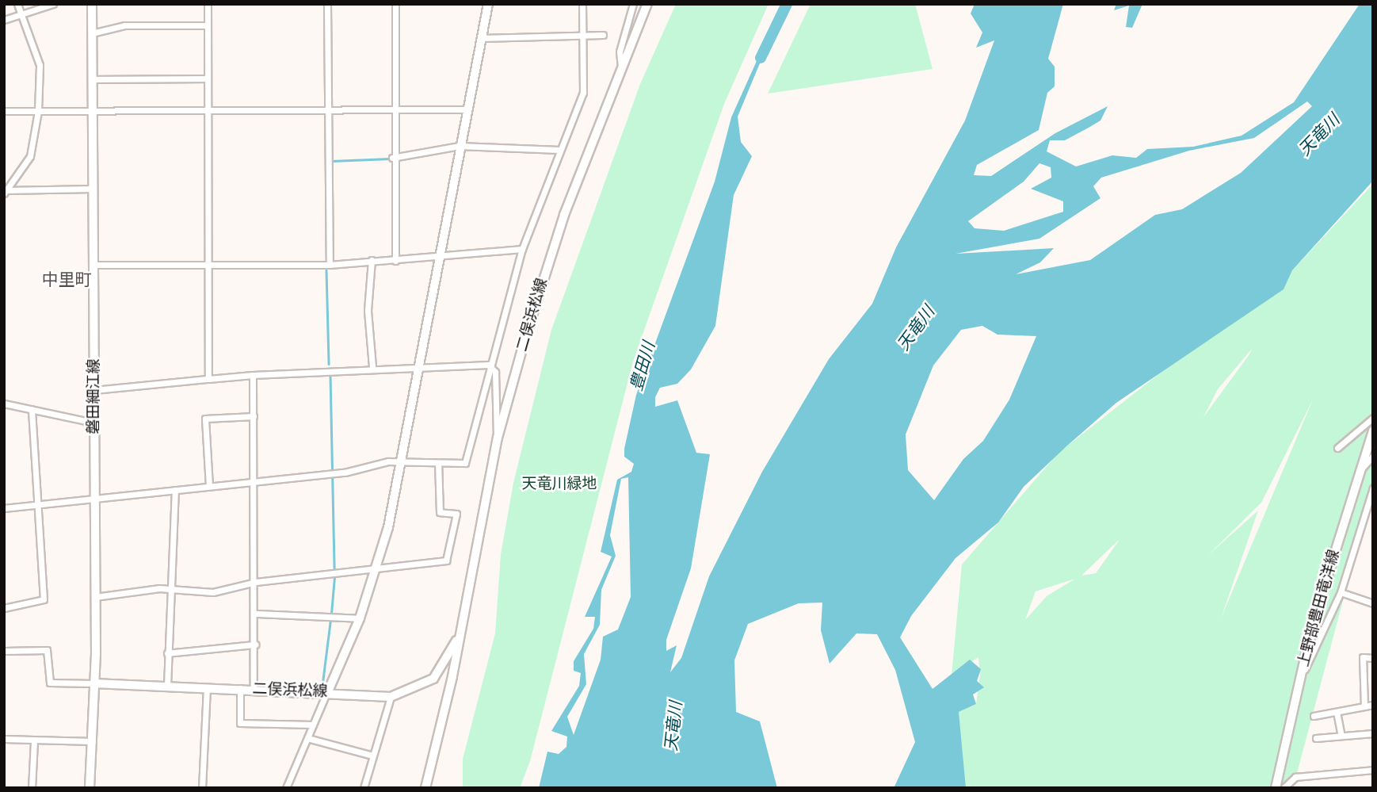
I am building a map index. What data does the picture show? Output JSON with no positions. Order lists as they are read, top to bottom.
{
  "streets": {
    "main road": ["二俣浜松線", "磐田細江線", "上野部豊田竜洋線"]
  },
  "crossings": [
    ["二俣浜松線", "磐田細江線"]
  ],
  "districts": ["中里町"],
  "water": ["天竜川", "豊田川"],
  "parks": ["天竜川緑地"]
}
